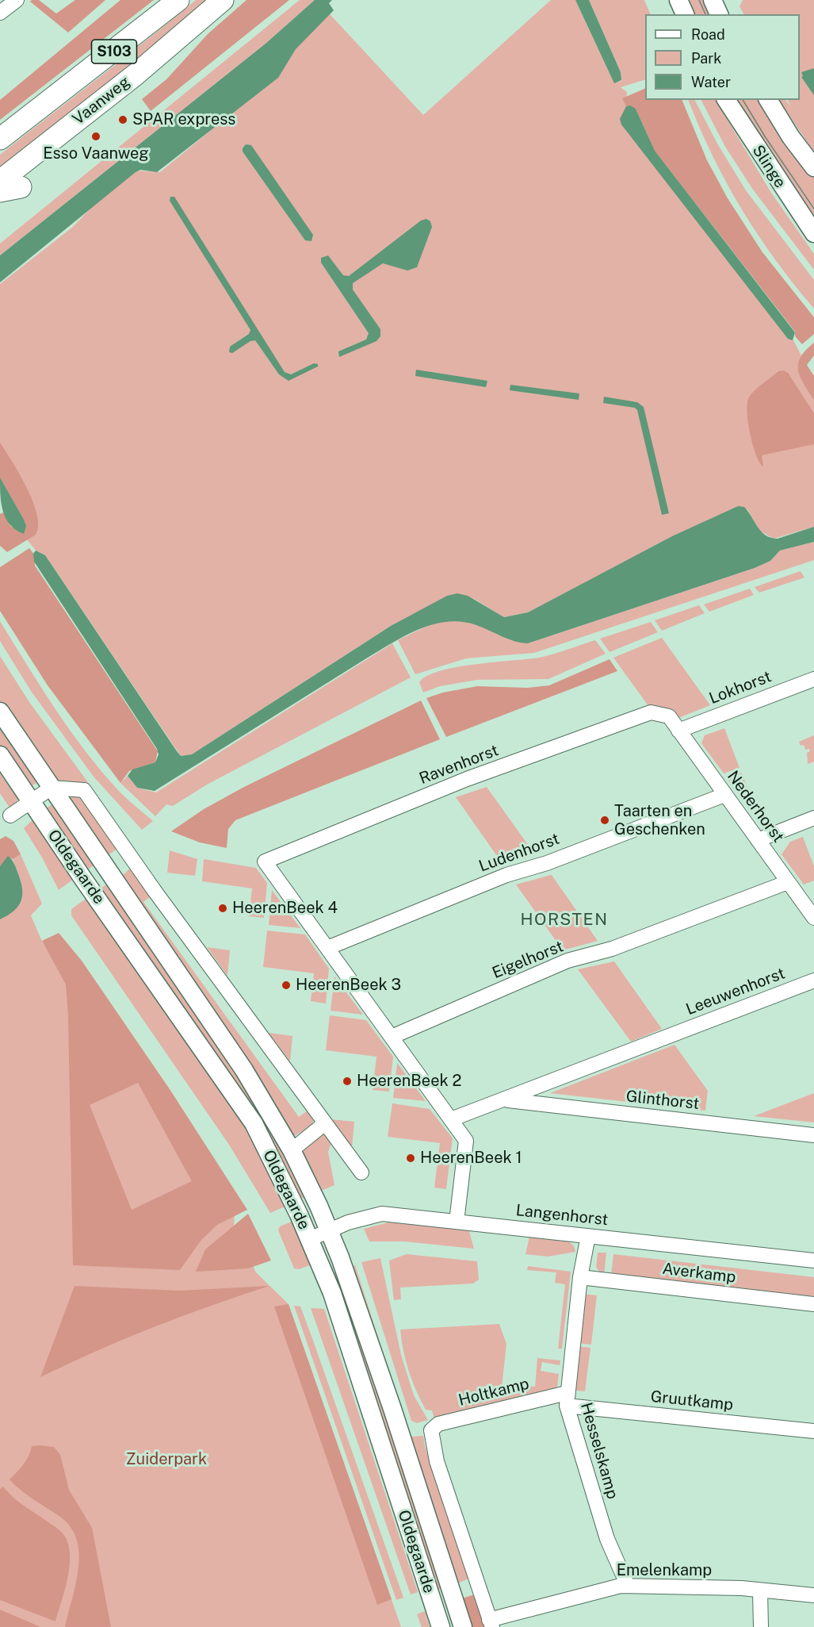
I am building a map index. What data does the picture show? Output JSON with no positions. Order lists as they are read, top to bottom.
{
  "streets": {
    "highway": ["S103", "Vaanweg"],
    "main road": ["Slinge", "Oldegaarde"],
    "street": [
      "Lokhorst",
      "Ravenhorst",
      "Nederhorst",
      "Ludenhorst",
      "Eigelhorst",
      "Leeuwenhorst",
      "Glinthorst",
      "Langenhorst",
      "Averkamp",
      "Holtkamp",
      "Gruutkamp",
      "Hesselskamp",
      "Emelenkamp"
    ]
  },
  "crossings": [
    ["Lokhorst", "Nederhorst"],
    ["Ravenhorst", "Nederhorst"],
    ["Ravenhorst", "Ludenhorst"],
    ["Nederhorst", "Ludenhorst"],
    ["Nederhorst", "Eigelhorst"],
    ["Oldegaarde", "Langenhorst"],
    ["Leeuwenhorst", "Glinthorst"],
    ["Langenhorst", "Hesselskamp"],
    ["Averkamp", "Hesselskamp"],
    ["Holtkamp", "Gruutkamp"],
    ["Holtkamp", "Hesselskamp"],
    ["Holtkamp", "Emelenkamp"],
    ["Gruutkamp", "Hesselskamp"],
    ["Hesselskamp", "Emelenkamp"]
  ],
  "districts": ["HORSTEN"],
  "parks": ["Zuiderpark"],
  "places": [
    "SPAR express",
    "Esso Vaanweg",
    "Taarten en Geschenken",
    "HeerenBeek 4",
    "HeerenBeek 3",
    "HeerenBeek 2",
    "HeerenBeek 1"
  ],
  "legend": ["Road", "Park", "Water"]
}
